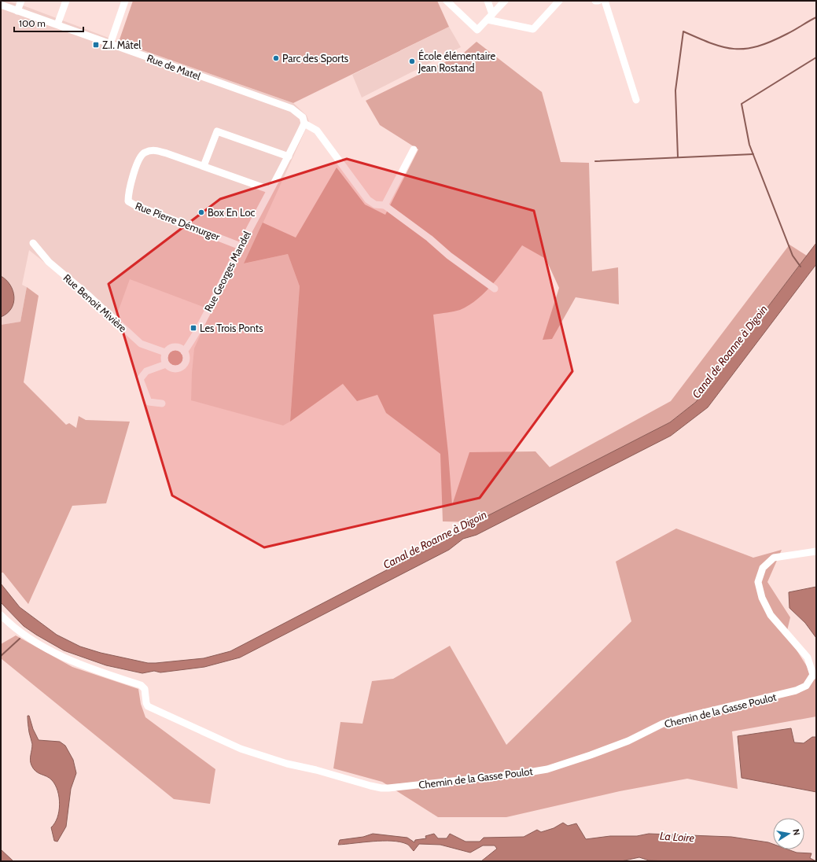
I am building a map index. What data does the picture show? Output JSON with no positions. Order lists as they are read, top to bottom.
{
  "streets": {
    "street": [
      "Rue de Matel",
      "Rue Pierre Démurger",
      "Rue Georges Mandel",
      "Rue Benoit Mivière",
      "Chemin de la Gasse Poulot"
    ]
  },
  "crossings": [
    ["Rue de Matel", "Rue Georges Mandel"],
    ["Rue Pierre Démurger", "Rue Georges Mandel"],
    ["Rue Georges Mandel", "Rue Benoit Mivière"]
  ],
  "water": ["Canal de Roanne à Digoin", "La Loire"],
  "places": {
    "transit": ["Z.I. Mâtel", "Les Trois Ponts"],
    "other": ["Parc des Sports", "École élémentaire Jean Rostand", "Box En Loc"]
  },
  "scale_bar": "100 m",
  "north": "right"
}
